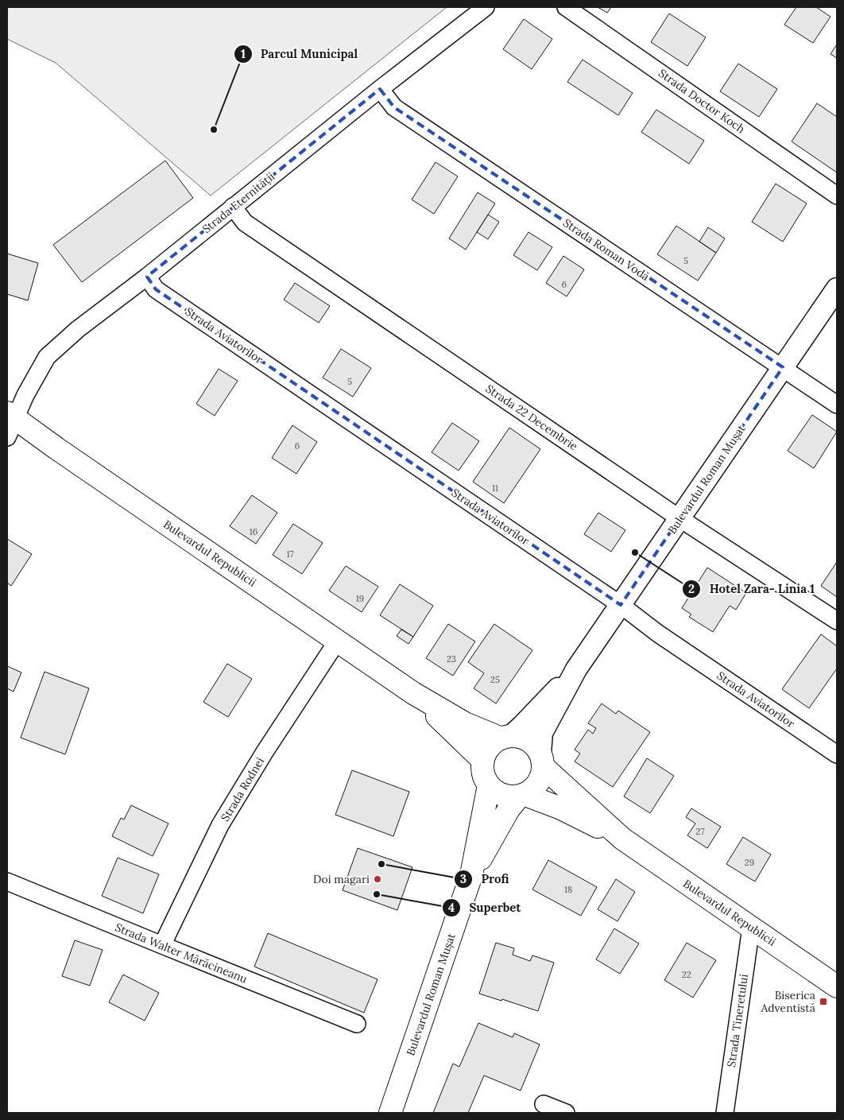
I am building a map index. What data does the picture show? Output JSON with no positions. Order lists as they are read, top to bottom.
{
  "streets": {
    "main road": ["Bulevardul Roman Mușat", "Bulevardul Republicii"],
    "street": [
      "Strada Doctor Koch",
      "Strada Eternității",
      "Strada Roman Vodă",
      "Strada Aviatorilor",
      "Strada 22 Decembrie",
      "Strada Rodnei",
      "Strada Walter Mărăcineanu",
      "Strada Tineretului"
    ]
  },
  "crossings": [
    ["Strada Eternității", "Strada Roman Vodă"],
    ["Strada Eternității", "Strada Aviatorilor"],
    ["Strada Eternității", "Strada 22 Decembrie"],
    ["Strada Eternității", "Bulevardul Republicii"],
    ["Strada Roman Vodă", "Bulevardul Roman Mușat"],
    ["Strada Aviatorilor", "Bulevardul Roman Mușat"],
    ["Strada 22 Decembrie", "Bulevardul Roman Mușat"],
    ["Bulevardul Roman Mușat", "Bulevardul Republicii"],
    ["Bulevardul Republicii", "Strada Rodnei"],
    ["Bulevardul Republicii", "Strada Tineretului"],
    ["Strada Rodnei", "Strada Walter Mărăcineanu"]
  ],
  "places": {
    "other": [
      "Parcul Municipal",
      "Hotel Zara- Linia 1",
      "Profi",
      "Doi magari",
      "Superbet"
    ],
    "transit": ["Biserica Adventistă"]
  },
  "house_numbers": [
    "5",
    "6",
    "5",
    "6",
    "11",
    "16",
    "17",
    "19",
    "23",
    "25",
    "27",
    "29",
    "18",
    "22"
  ]
}
